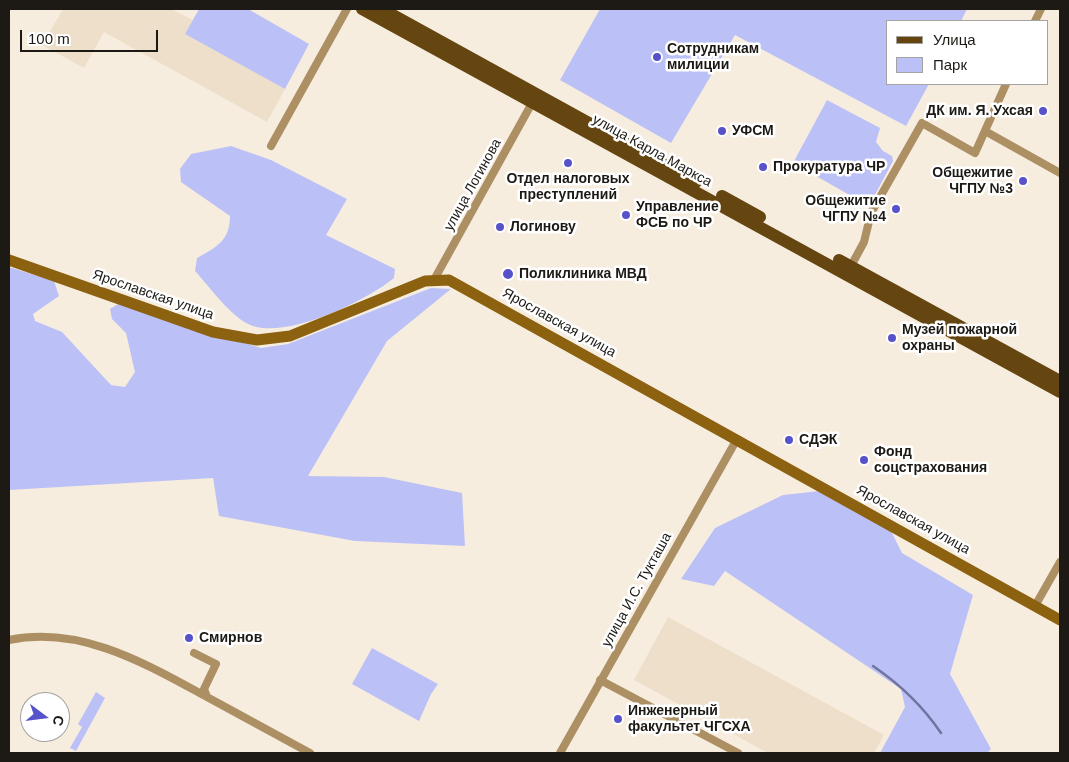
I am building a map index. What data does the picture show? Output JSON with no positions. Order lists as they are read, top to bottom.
{
  "streets": {
    "main road": ["улица Карла Маркса"],
    "street": ["улица Логинова", "Ярославская улица", "улица И.С. Тукташа"]
  },
  "crossings": [
    ["улица Карла Маркса", "улица Логинова"],
    ["улица Логинова", "Ярославская улица"],
    ["Ярославская улица", "улица И.С. Тукташа"]
  ],
  "places": [
    "Сотрудникам милиции",
    "ДК им. Я. Ухсая",
    "УФСМ",
    "Отдел налоговых преступлений",
    "Прокуратура ЧР",
    "Общежитие ЧГПУ №3",
    "Общежитие ЧГПУ №4",
    "Управление ФСБ по ЧР",
    "Логинову",
    "Поликлиника МВД",
    "Музей пожарной охраны",
    "СДЭК",
    "Фонд соцстрахования",
    "Смирнов",
    "Инженерный факультет ЧГСХА"
  ],
  "legend": ["Улица", "Парк"],
  "scale_bar": "100 m",
  "north": "right"
}
